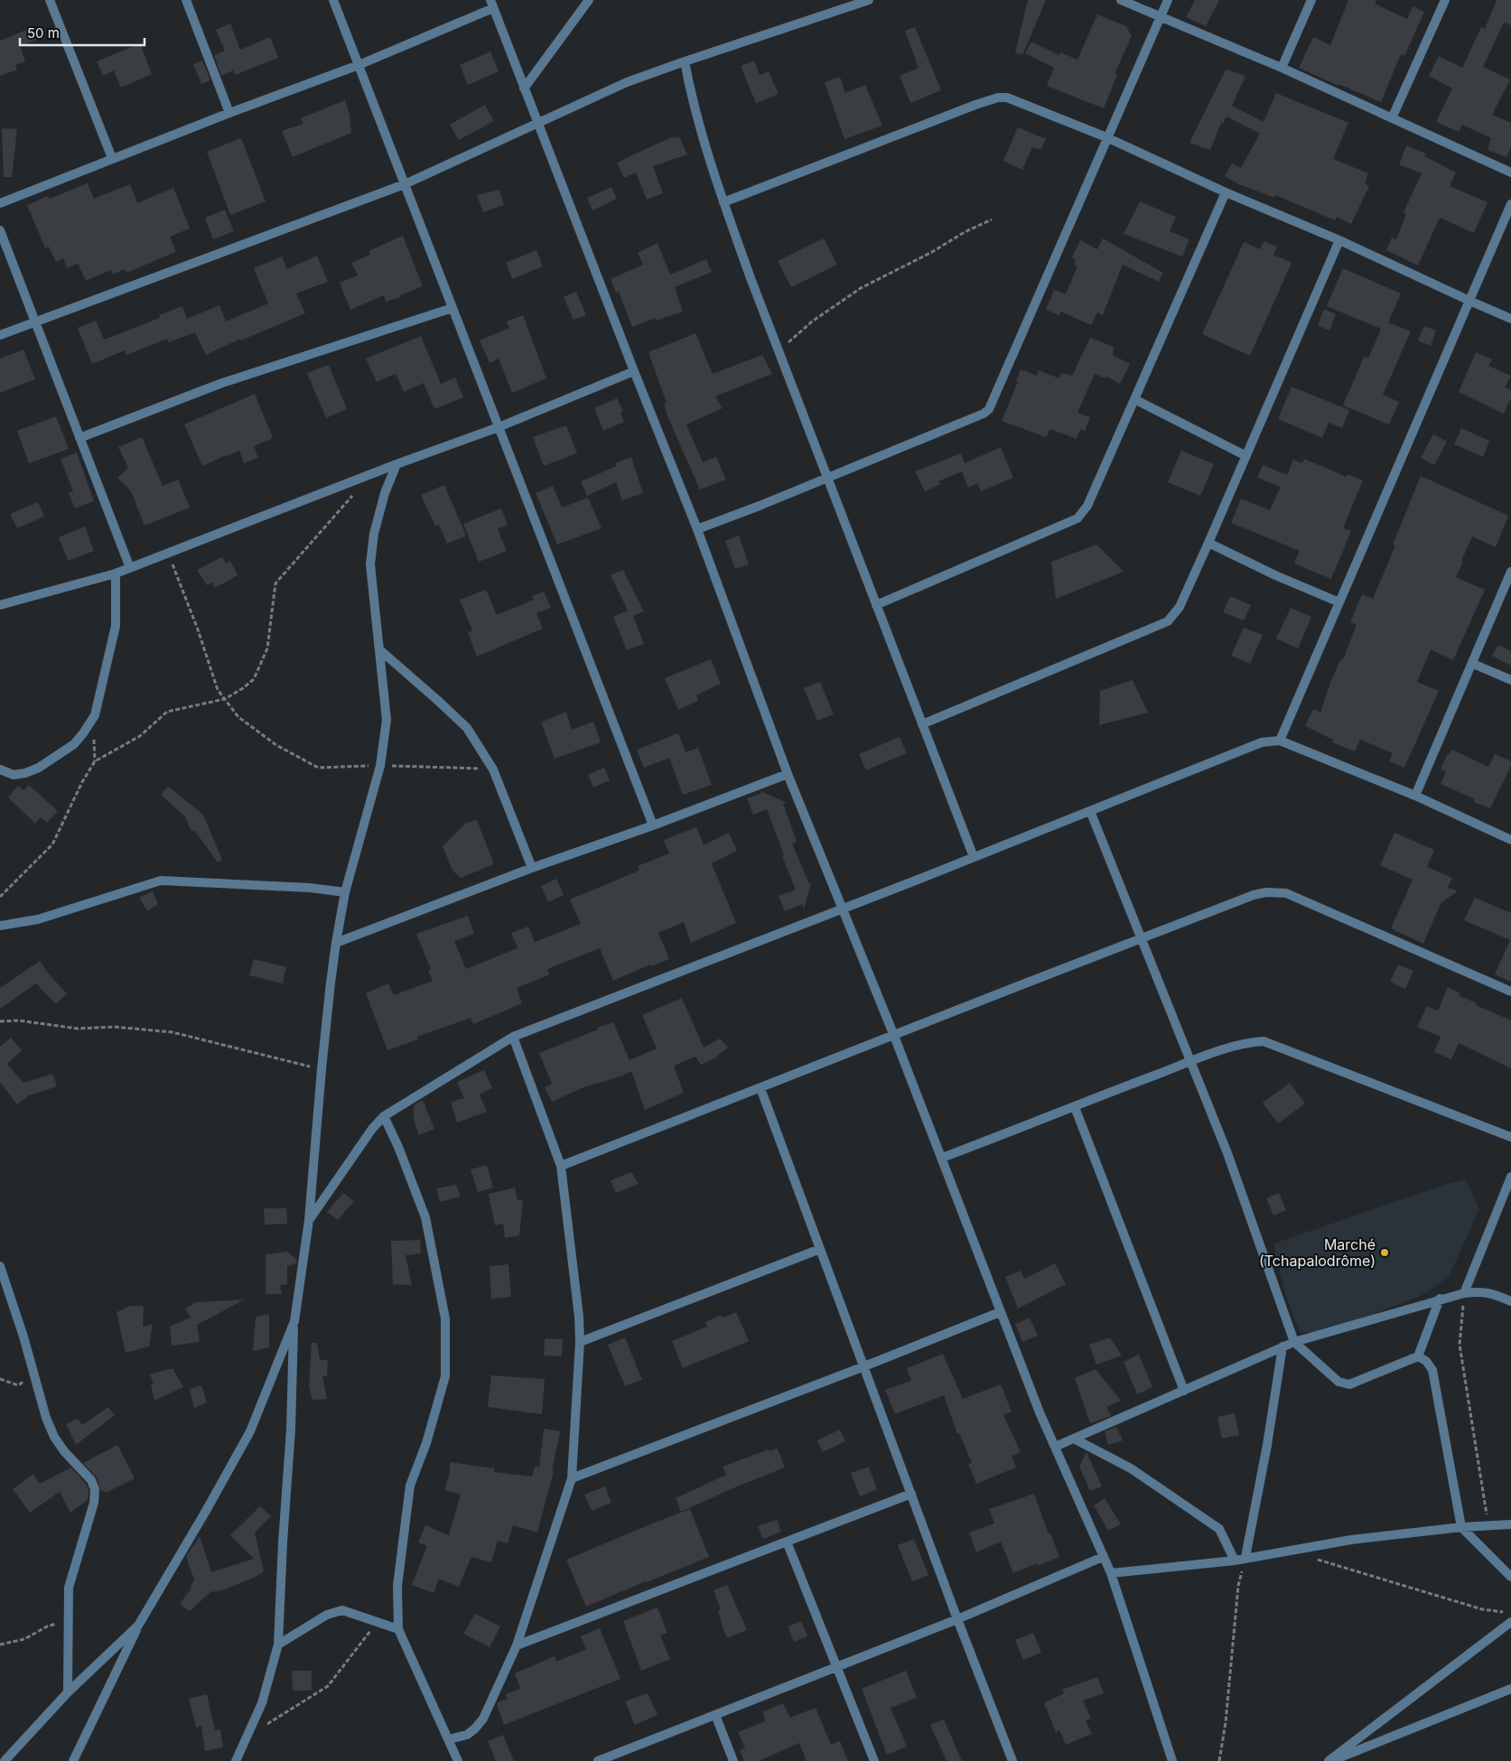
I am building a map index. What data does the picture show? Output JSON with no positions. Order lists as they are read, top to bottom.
{
  "places": ["Marché (Tchapalodrôme)"],
  "scale_bar": "50 m"
}
